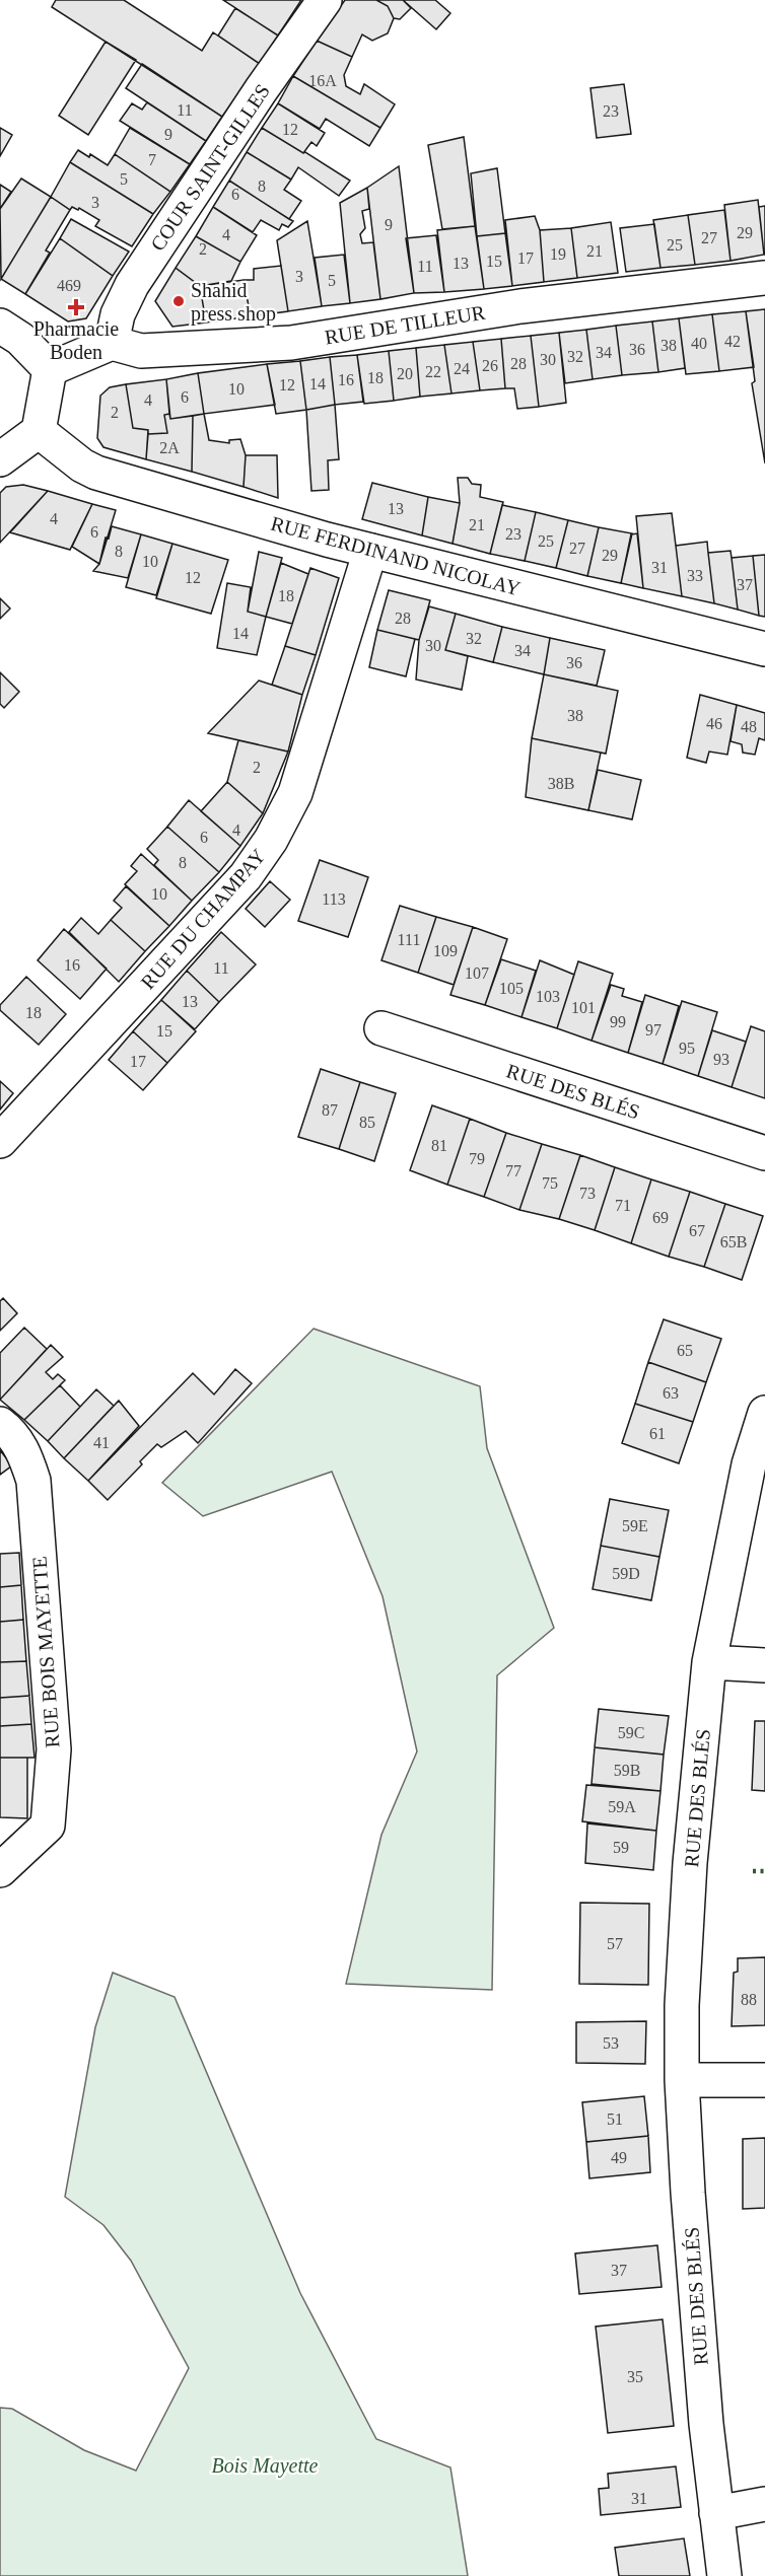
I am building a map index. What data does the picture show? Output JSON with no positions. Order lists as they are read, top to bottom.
{
  "streets": {
    "street": [
      "COUR SAINT-GILLES",
      "RUE DE TILLEUR",
      "RUE FERDINAND NICOLAY",
      "RUE DU CHAMPAY",
      "RUE DES BLÉS",
      "RUE BOIS MAYETTE"
    ]
  },
  "crossings": [
    ["COUR SAINT-GILLES", "RUE DE TILLEUR"],
    ["RUE FERDINAND NICOLAY", "RUE DU CHAMPAY"]
  ],
  "parks": ["Bois Mayette"],
  "places": {
    "other": ["Shahid press shop"],
    "health": ["Pharmacie Boden"]
  },
  "house_numbers": [
    "16A",
    "11",
    "23",
    "12",
    "9",
    "7",
    "5",
    "8",
    "6",
    "3",
    "9",
    "29",
    "4",
    "27",
    "25",
    "2",
    "21",
    "19",
    "17",
    "15",
    "13",
    "11",
    "3",
    "5",
    "469",
    "42",
    "40",
    "38",
    "36",
    "34",
    "32",
    "30",
    "28",
    "26",
    "24",
    "22",
    "20",
    "18",
    "16",
    "14",
    "12",
    "10",
    "6",
    "4",
    "2",
    "2A",
    "13",
    "4",
    "21",
    "6",
    "23",
    "25",
    "27",
    "8",
    "29",
    "10",
    "31",
    "33",
    "12",
    "37",
    "18",
    "28",
    "14",
    "32",
    "30",
    "34",
    "36",
    "38",
    "46",
    "48",
    "2",
    "38B",
    "4",
    "6",
    "8",
    "10",
    "113",
    "111",
    "109",
    "16",
    "11",
    "107",
    "105",
    "103",
    "13",
    "101",
    "18",
    "99",
    "97",
    "15",
    "95",
    "93",
    "17",
    "87",
    "85",
    "81",
    "79",
    "77",
    "75",
    "73",
    "71",
    "69",
    "67",
    "65B",
    "65",
    "63",
    "61",
    "41",
    "59E",
    "59D",
    "59C",
    "59B",
    "59A",
    "59",
    "57",
    "88",
    "53",
    "51",
    "49",
    "37",
    "35",
    "31"
  ]
}
